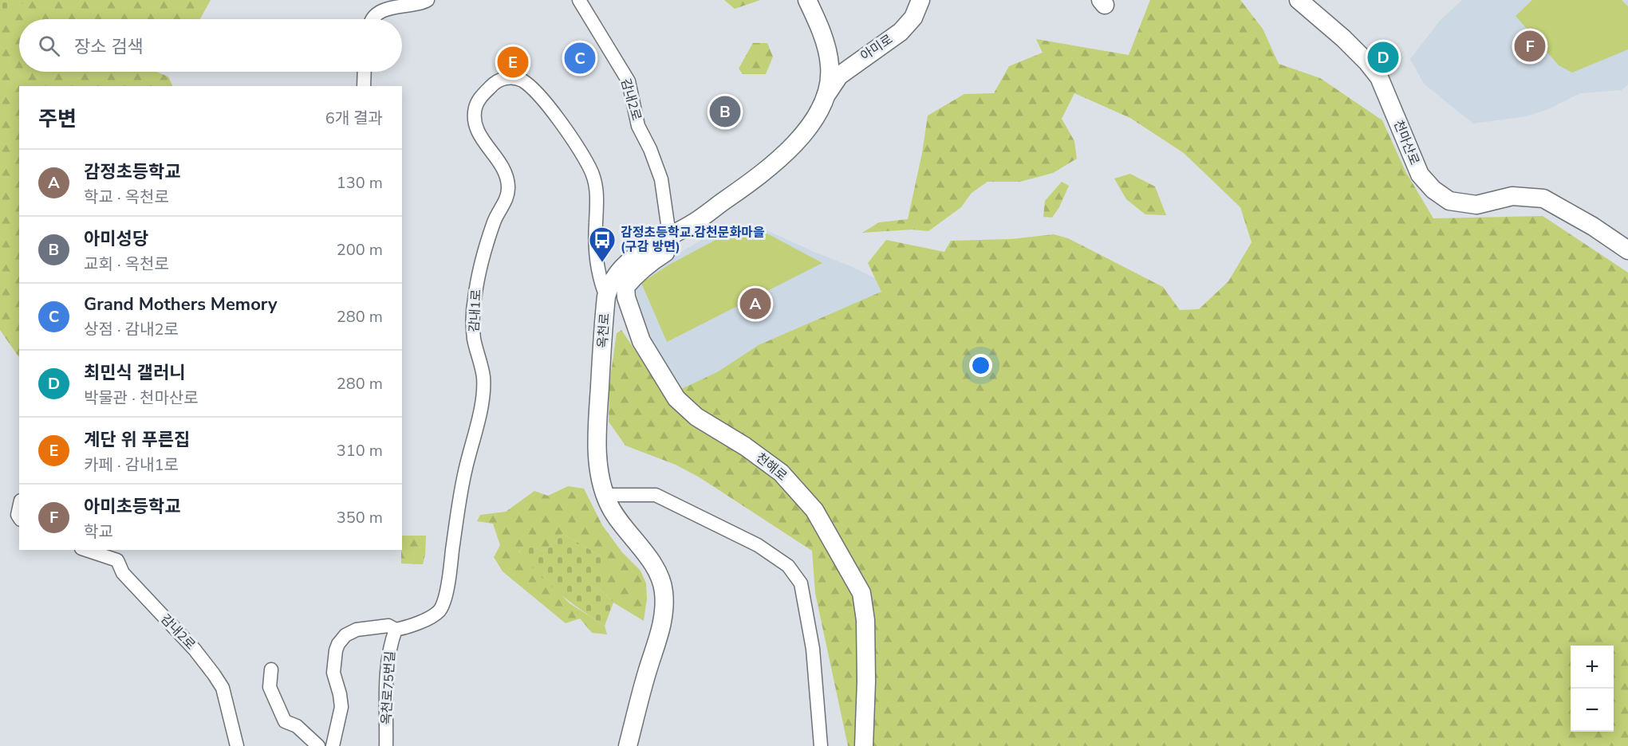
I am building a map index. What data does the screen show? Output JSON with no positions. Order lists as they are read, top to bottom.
{
  "streets": {
    "street": [
      "아미로",
      "감내2로",
      "천마산로",
      "감내1로",
      "옥천로",
      "천해로",
      "옥천로75번길"
    ]
  },
  "crossings": [
    ["아미로", "옥천로"],
    ["감내2로", "옥천로"],
    ["감내2로", "천해로"],
    ["감내1로", "옥천로"],
    ["감내1로", "옥천로75번길"],
    ["옥천로", "천해로"]
  ],
  "places": {
    "bus stop": ["감정초등학교.감천문화마을 (구감 방면)"]
  },
  "page": {
    "search": "장소 검색",
    "pins": [
      "F",
      "D",
      "C",
      "E",
      "B",
      "A"
    ],
    "heading": ["주변", "6개 결과"],
    "list": [
      {
        "mark": "A",
        "name": "감정초등학교",
        "note": "학교 · 옥천로",
        "value": "130 m"
      },
      {
        "mark": "B",
        "name": "아미성당",
        "note": "교회 · 옥천로",
        "value": "200 m"
      },
      {
        "mark": "C",
        "name": "Grand Mothers Memory",
        "note": "상점 · 감내2로",
        "value": "280 m"
      },
      {
        "mark": "D",
        "name": "최민식 갤러니",
        "note": "박물관 · 천마산로",
        "value": "280 m"
      },
      {
        "mark": "E",
        "name": "계단 위 푸른집",
        "note": "카페 · 감내1로",
        "value": "310 m"
      },
      {
        "mark": "F",
        "name": "아미초등학교",
        "note": "학교",
        "value": "350 m"
      }
    ],
    "map_buttons": ["+", "−"]
  }
}
